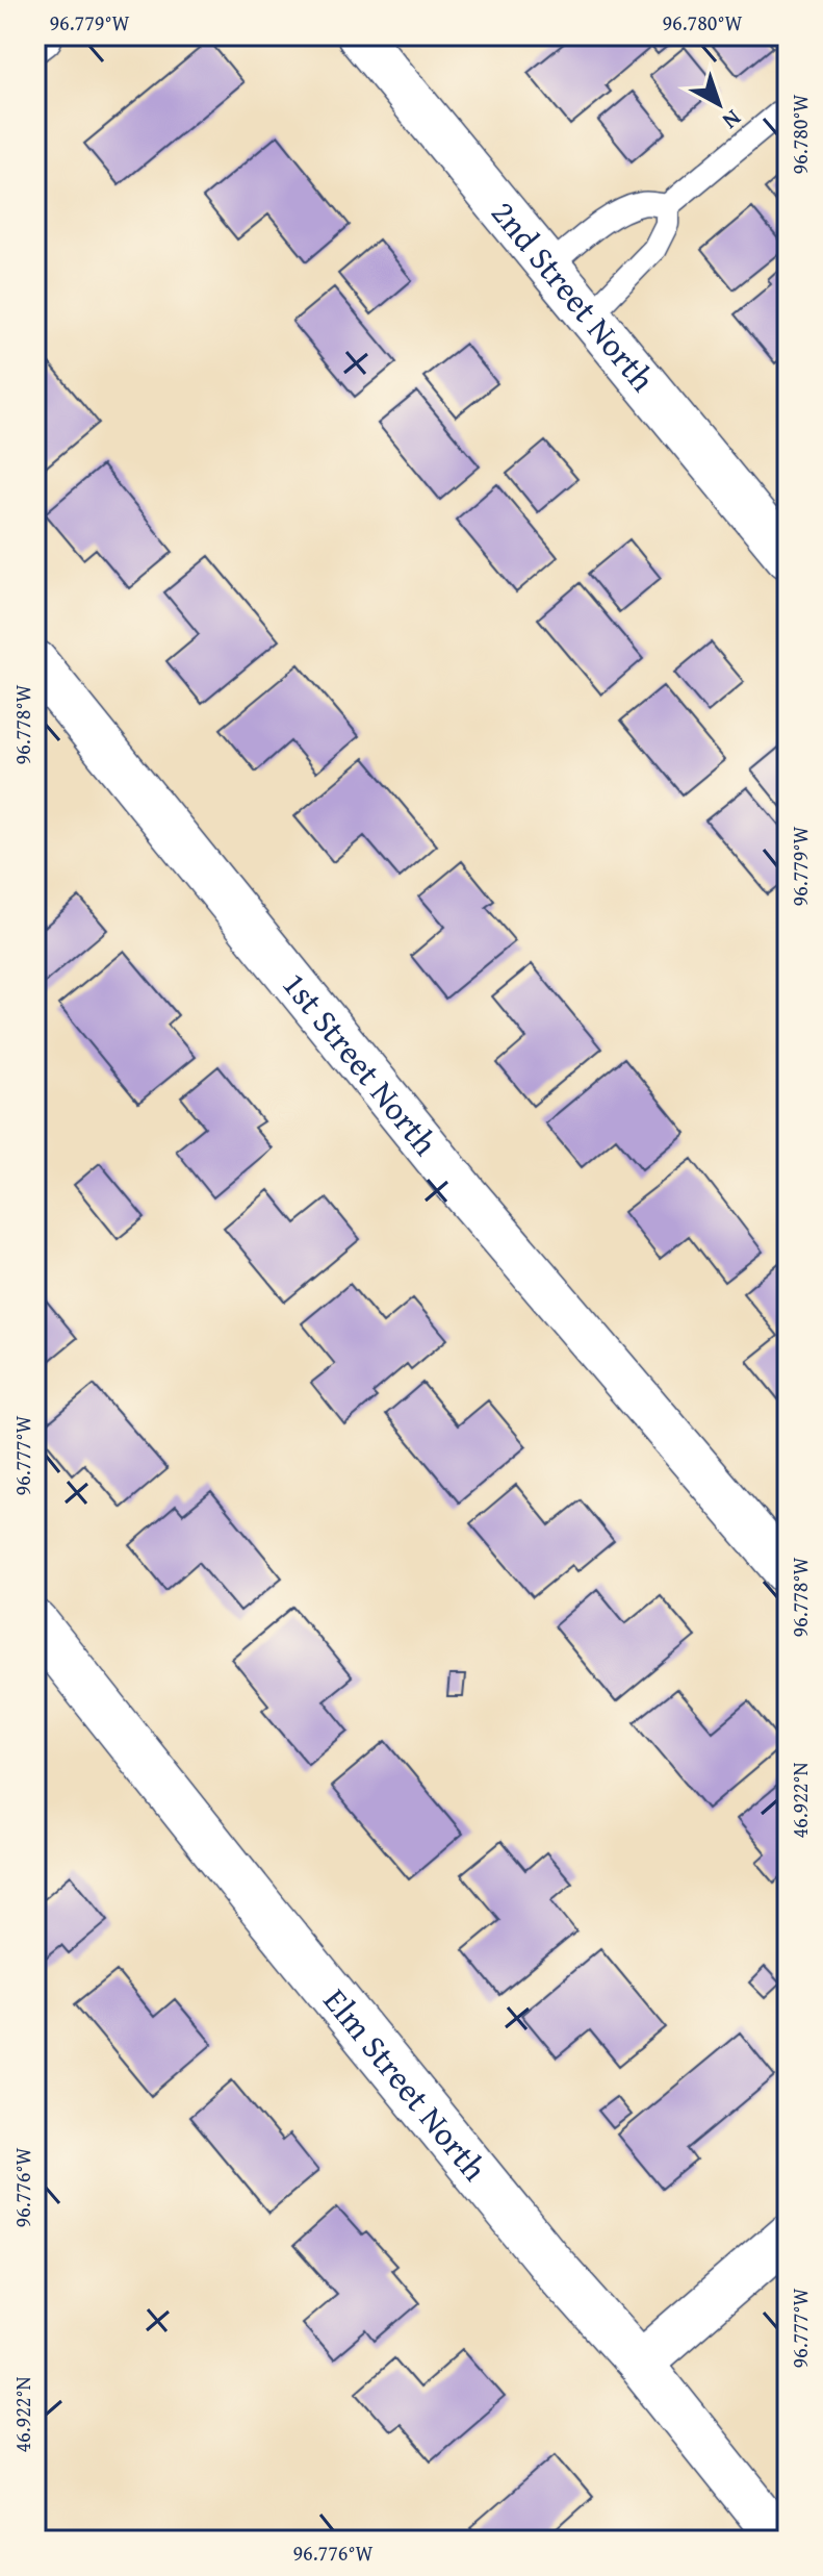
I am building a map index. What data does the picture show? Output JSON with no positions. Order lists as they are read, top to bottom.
{
  "streets": {
    "street": ["2nd Street North", "1st Street North", "Elm Street North"]
  },
  "north": "bottom right",
  "coordinates": [
    "96.779°W",
    "96.780°W",
    "96.778°W",
    "96.777°W",
    "46.922°N",
    "96.776°W"
  ]
}
